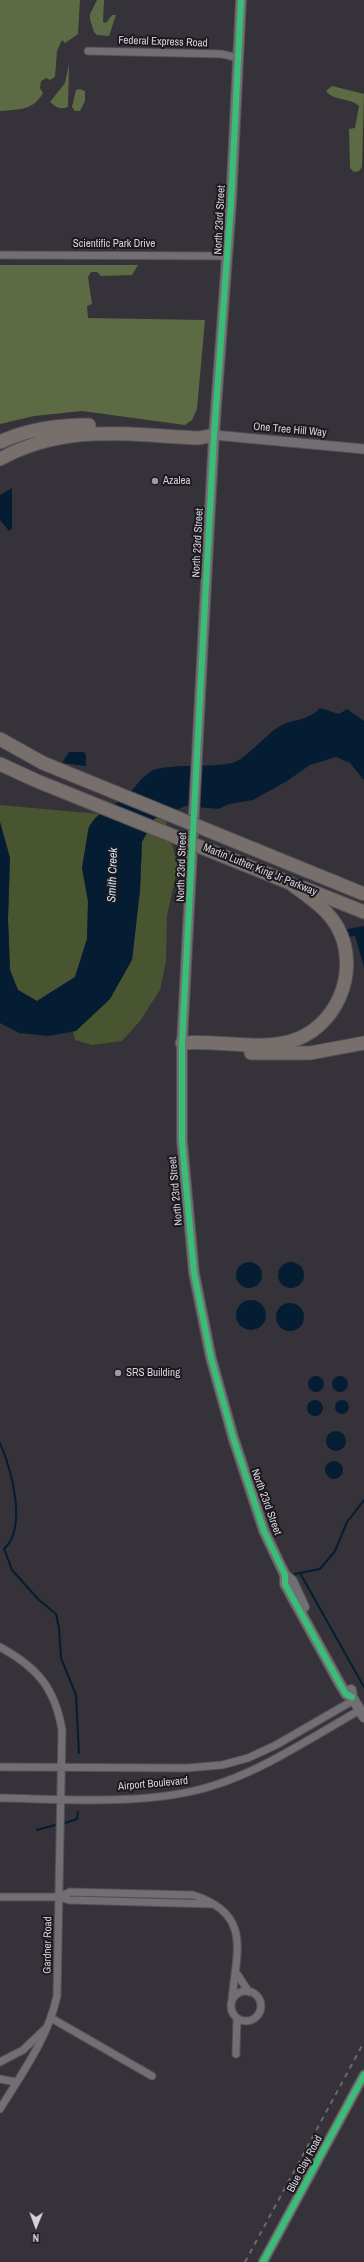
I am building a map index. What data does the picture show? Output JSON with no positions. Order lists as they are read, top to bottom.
{
  "streets": {
    "highway": ["Martin Luther King Jr Parkway"],
    "main road": ["North 23rd Street"],
    "street": [
      "Federal Express Road",
      "Scientific Park Drive",
      "One Tree Hill Way",
      "Airport Boulevard",
      "Gardner Road",
      "Blue Clay Road"
    ]
  },
  "crossings": [
    ["Federal Express Road", "North 23rd Street"],
    ["North 23rd Street", "Scientific Park Drive"],
    ["North 23rd Street", "One Tree Hill Way"],
    ["North 23rd Street", "Airport Boulevard"],
    ["Airport Boulevard", "Gardner Road"]
  ],
  "water": ["Smith Creek"],
  "places": ["Azalea", "SRS Building"],
  "north": "bottom"
}
